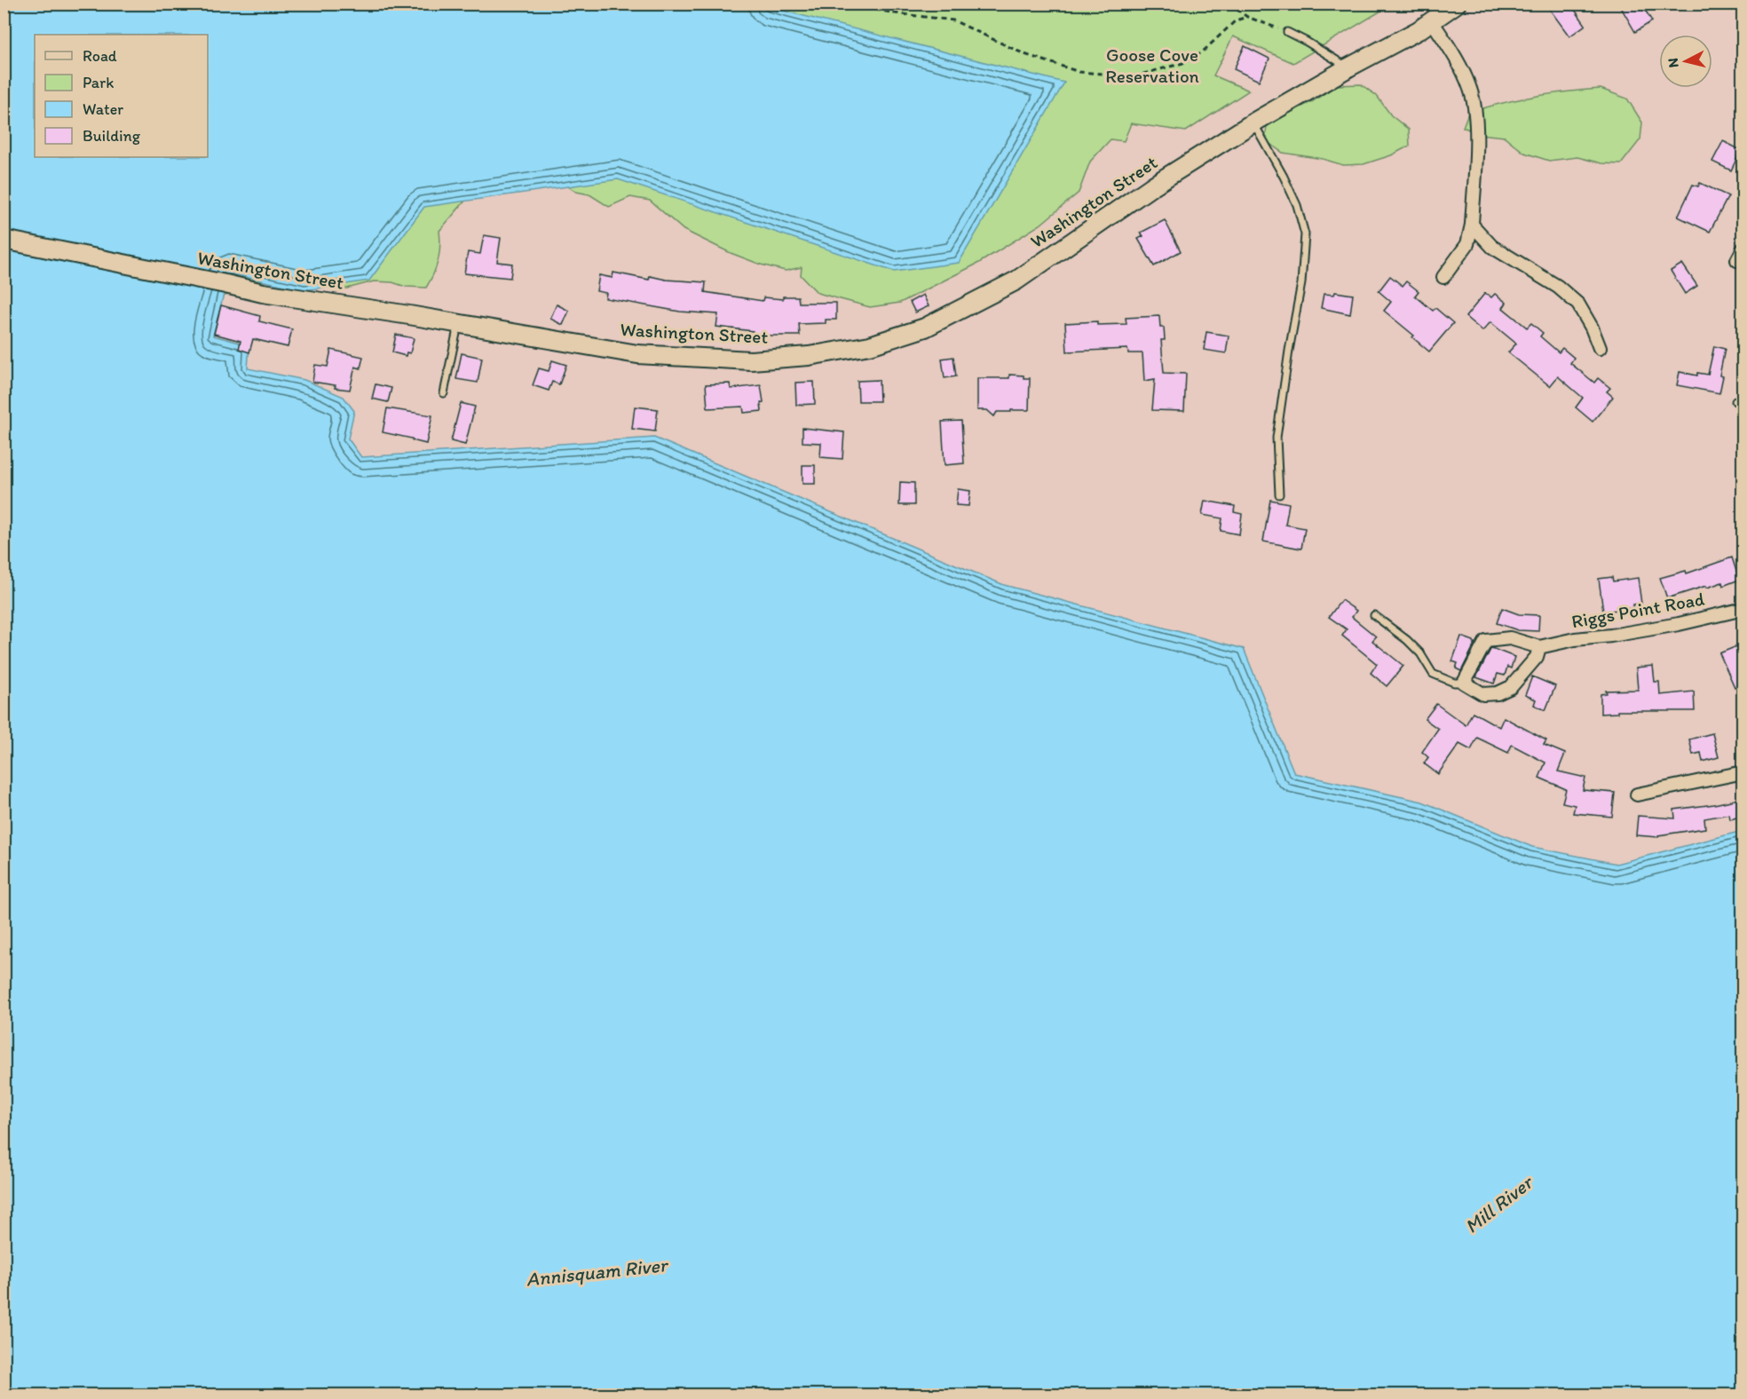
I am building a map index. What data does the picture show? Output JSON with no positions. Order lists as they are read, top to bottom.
{
  "streets": {
    "main road": ["Washington Street"],
    "street": ["Riggs Point Road"]
  },
  "water": ["Mill River", "Annisquam River"],
  "parks": ["Goose Cove Reservation"],
  "legend": [
    "Road",
    "Park",
    "Water",
    "Building"
  ],
  "north": "left"
}
